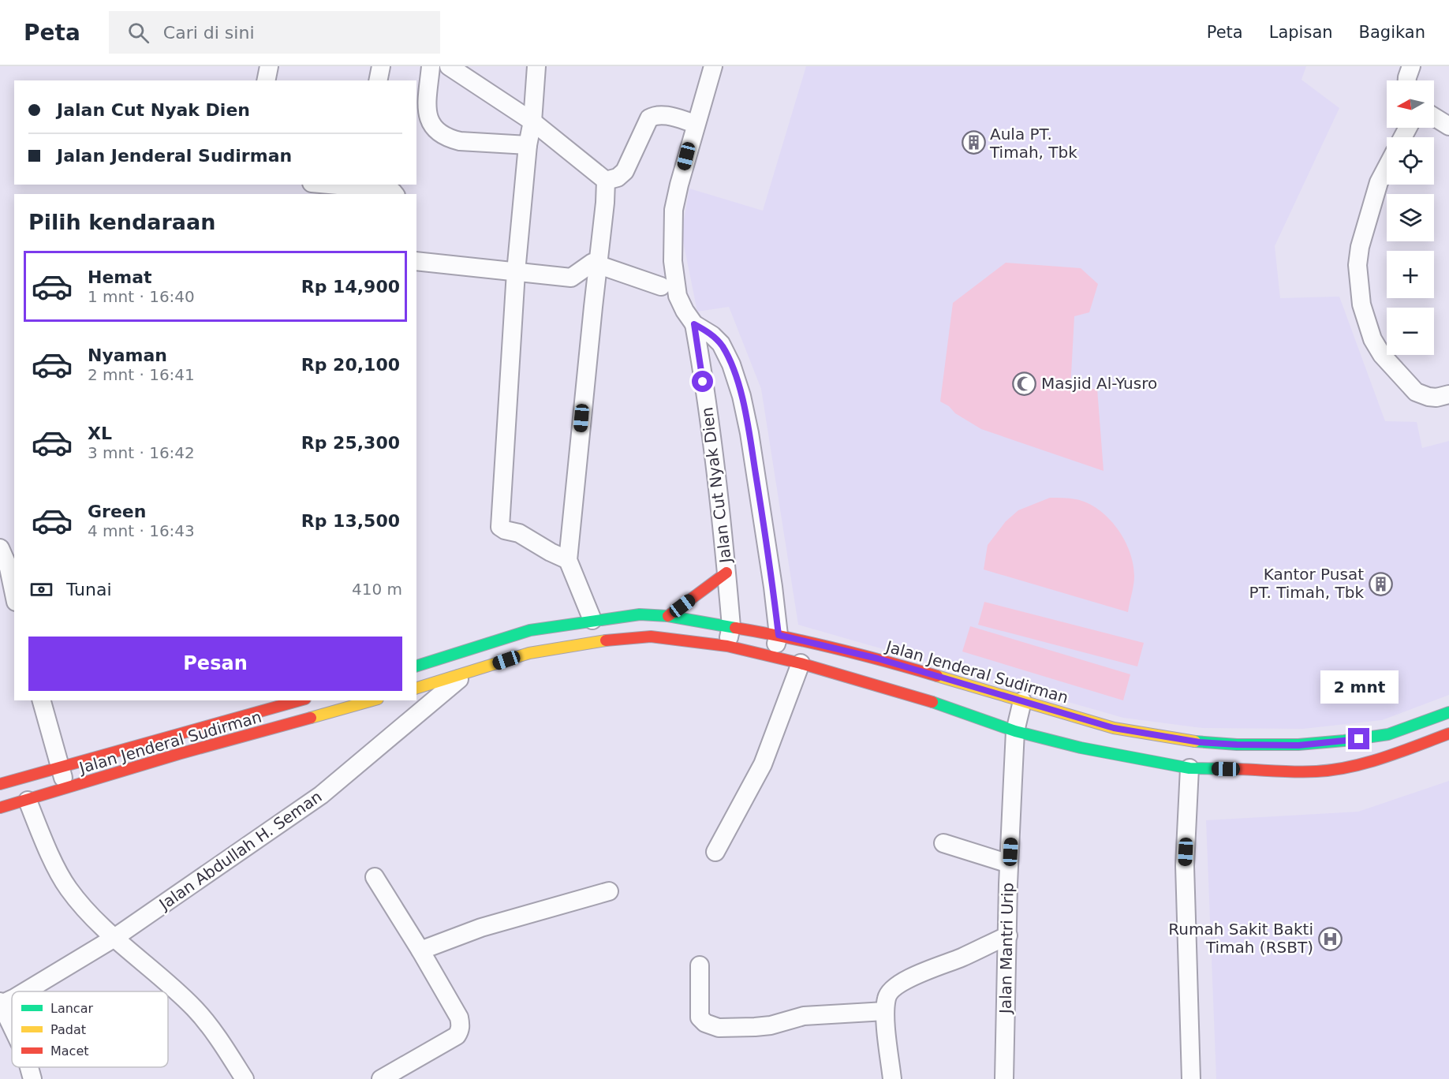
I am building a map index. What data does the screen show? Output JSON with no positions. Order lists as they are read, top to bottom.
{
  "streets": {
    "highway": ["Jalan Jenderal Sudirman"],
    "street": ["Jalan Cut Nyak Dien", "Jalan Abdullah H. Seman", "Jalan Mantri Urip"]
  },
  "crossings": [
    ["Jalan Cut Nyak Dien", "Jalan Jenderal Sudirman"],
    ["Jalan Jenderal Sudirman", "Jalan Mantri Urip"]
  ],
  "places": {
    "building": ["Aula PT. Timah, Tbk", "Kantor Pusat PT. Timah, Tbk"],
    "mosque": ["Masjid Al-Yusro"],
    "hospital": ["Rumah Sakit Bakti Timah (RSBT)"]
  },
  "legend": ["Lancar", "Padat", "Macet"],
  "north": "left",
  "page": {
    "header": "Peta",
    "search": "Cari di sini",
    "nav": ["Peta", "Lapisan", "Bagikan"],
    "map_buttons": ["+", "−"],
    "banner": ["Jalan Cut Nyak Dien", "Jalan Jenderal Sudirman"],
    "heading": "Pilih kendaraan",
    "list": [
      {
        "name": "Hemat",
        "note": "1 mnt · 16:40",
        "value": "Rp 14,900"
      },
      {
        "name": "Nyaman",
        "note": "2 mnt · 16:41",
        "value": "Rp 20,100"
      },
      {
        "name": "XL",
        "note": "3 mnt · 16:42",
        "value": "Rp 25,300"
      },
      {
        "name": "Green",
        "note": "4 mnt · 16:43",
        "value": "Rp 13,500"
      }
    ],
    "pay": ["Tunai", "410 m"],
    "buttons": "Pesan",
    "bubble": "2 mnt"
  }
}
